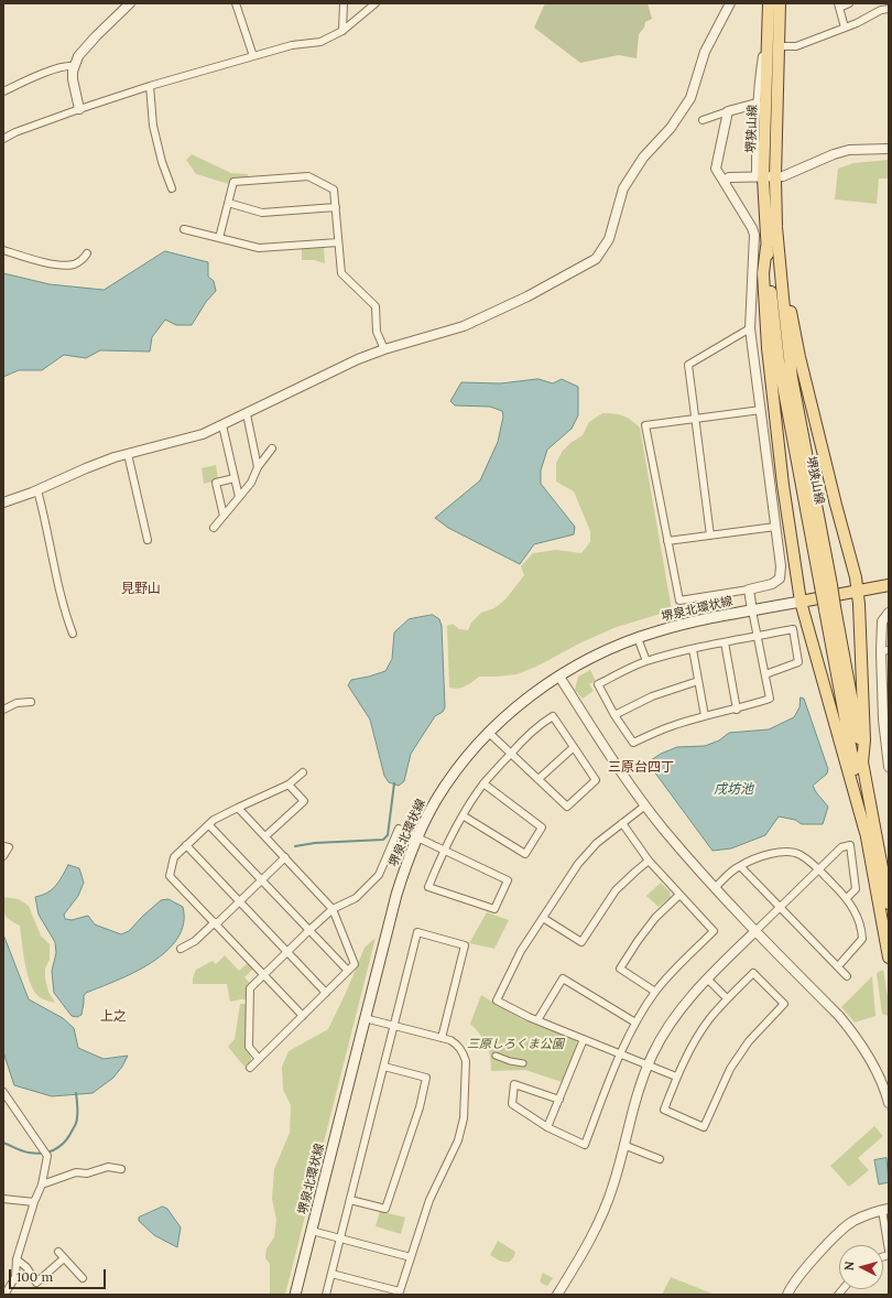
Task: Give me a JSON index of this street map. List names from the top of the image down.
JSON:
{
  "streets": {
    "main road": ["堺狭山線", "堺泉北環状線"]
  },
  "districts": ["見野山", "三原台四丁", "上之"],
  "water": ["戌坊池"],
  "parks": ["三原しろくま公園"],
  "scale_bar": "100 m",
  "north": "left"
}
